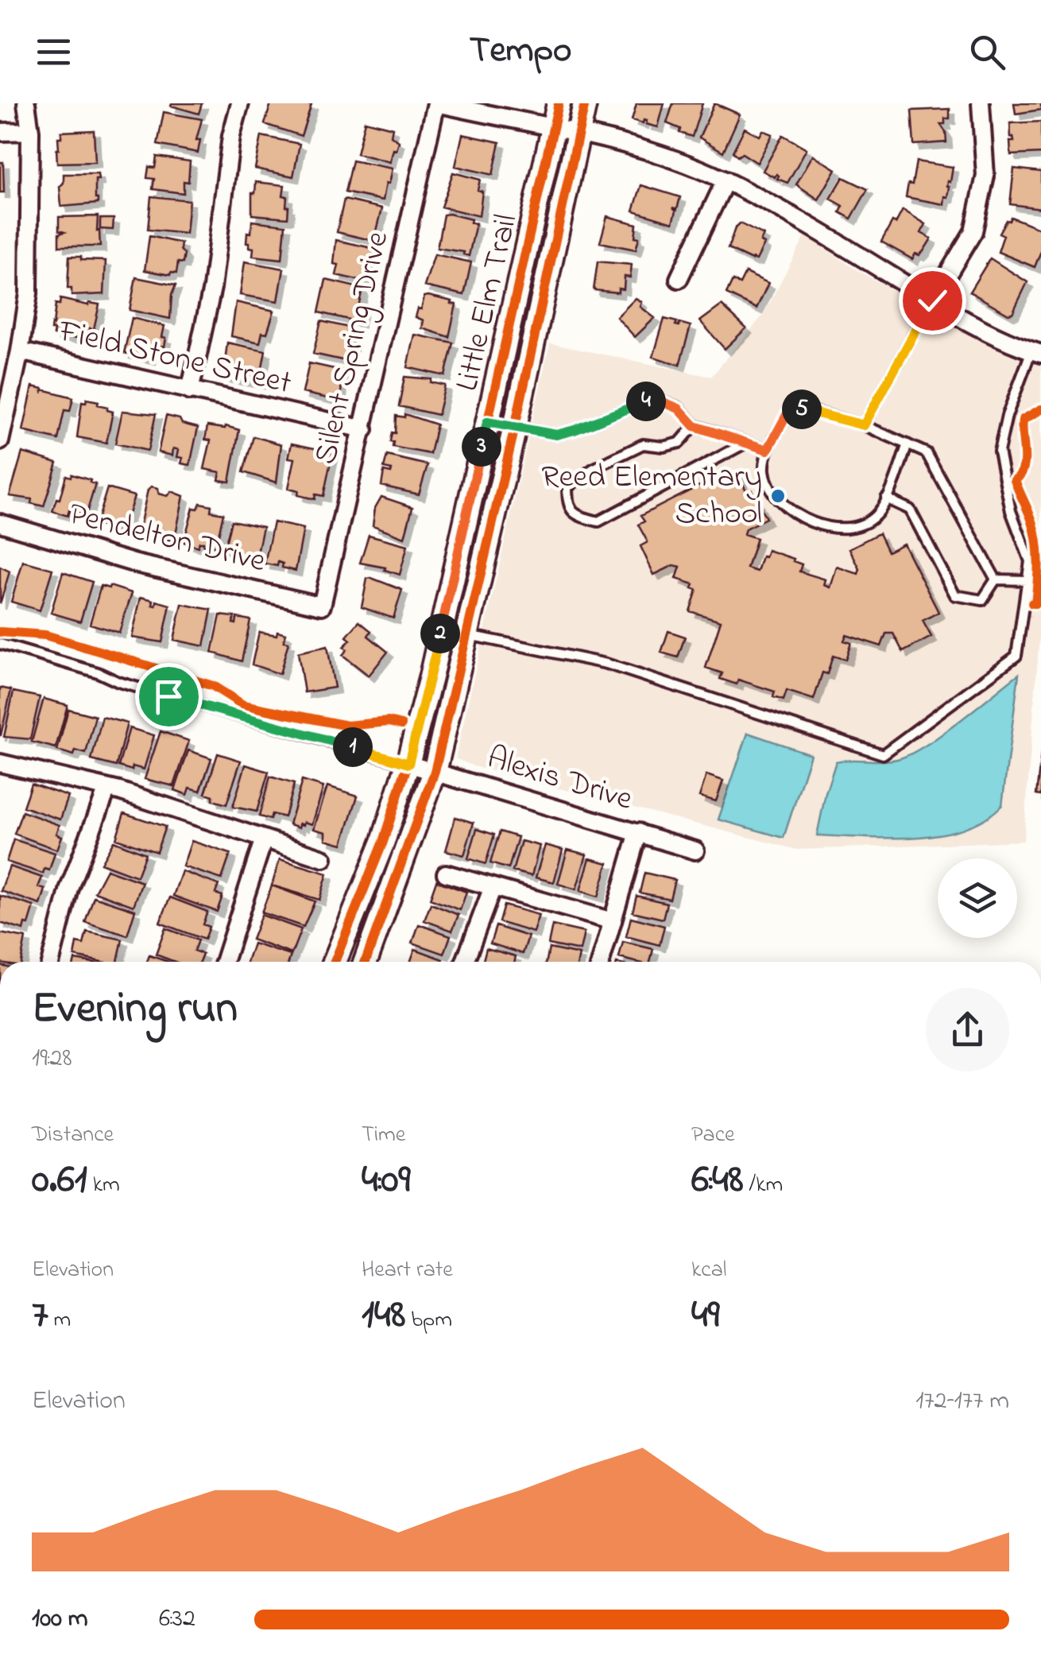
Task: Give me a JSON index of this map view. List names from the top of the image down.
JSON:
{
  "streets": {
    "street": [
      "Little Elm Trail",
      "Silent Spring Drive",
      "Field Stone Street",
      "Pendelton Drive",
      "Alexis Drive"
    ]
  },
  "crossings": [
    ["Little Elm Trail", "Alexis Drive"],
    ["Silent Spring Drive", "Field Stone Street"],
    ["Silent Spring Drive", "Pendelton Drive"]
  ],
  "places": ["Reed Elementary School"],
  "page": {
    "header": "Tempo",
    "pins": [
      "4",
      "5",
      "3",
      "2",
      "1"
    ],
    "heading": ["Evening run", "19:28"],
    "stats": [
      ["Distance", "0.61 km"],
      ["Time", "4:09"],
      ["Pace", "6:48 /km"],
      ["Elevation", "7 m"],
      ["Heart rate", "148 bpm"],
      ["kcal", "49"]
    ],
    "chart": ["Elevation", "172–177 m"],
    "list": [
      {
        "name": "100 m",
        "note": "6:32"
      }
    ]
  }
}
